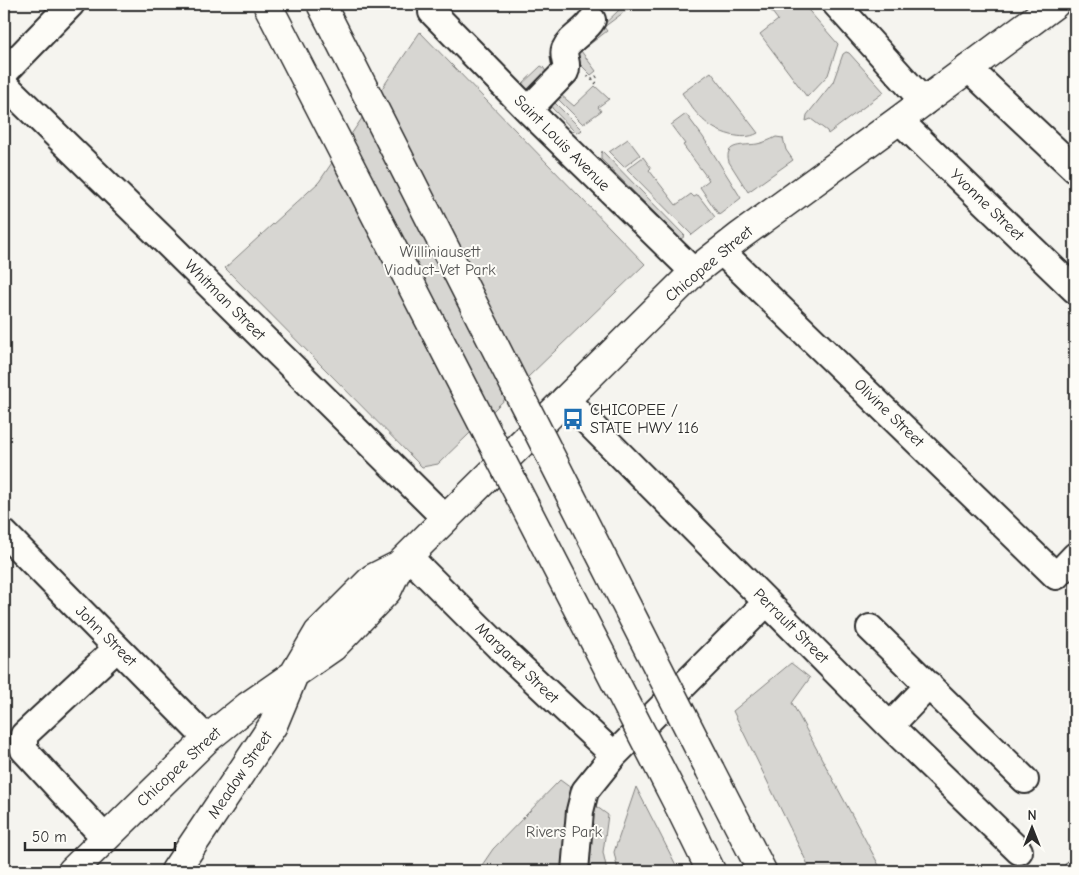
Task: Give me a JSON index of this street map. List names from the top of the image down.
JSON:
{
  "streets": {
    "main road": ["Chicopee Street", "Meadow Street"],
    "street": [
      "Saint Louis Avenue",
      "Yvonne Street",
      "Whitman Street",
      "Olivine Street",
      "Perrault Street",
      "John Street",
      "Margaret Street"
    ]
  },
  "crossings": [
    ["Saint Louis Avenue", "Chicopee Street"],
    ["Yvonne Street", "Chicopee Street"],
    ["Chicopee Street", "Whitman Street"],
    ["Chicopee Street", "Olivine Street"],
    ["Chicopee Street", "Perrault Street"],
    ["Chicopee Street", "John Street"],
    ["Chicopee Street", "Margaret Street"],
    ["Chicopee Street", "Meadow Street"],
    ["Margaret Street", "Meadow Street"]
  ],
  "parks": ["Williniausett Viaduct-Vet Park", "Rivers Park"],
  "places": {
    "bus stop": ["CHICOPEE / STATE HWY 116"]
  },
  "scale_bar": "50 m",
  "north": "top"
}
